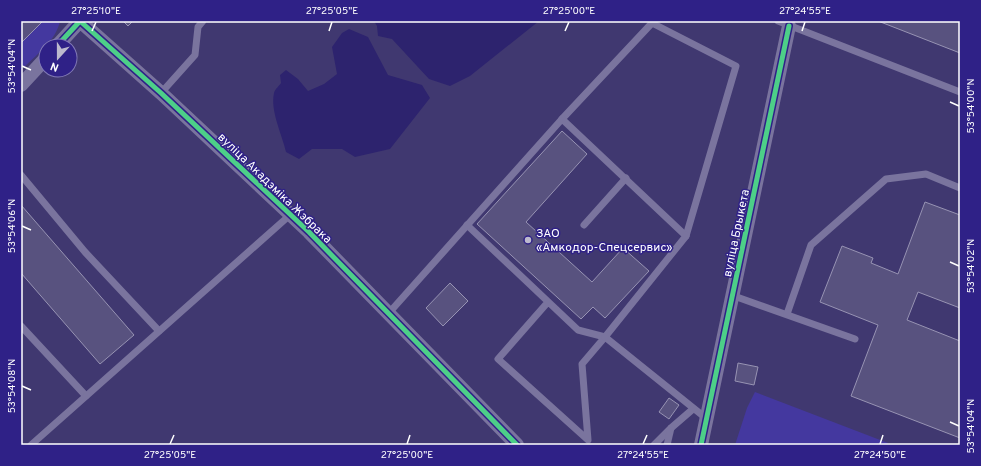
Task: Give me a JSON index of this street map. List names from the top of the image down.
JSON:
{
  "streets": {
    "street": ["вуліца Акадэміка Жэбрака", "вуліца Брыкета"]
  },
  "places": ["ЗАО «Амкодор-Спецсервис»"],
  "north": "bottom",
  "coordinates": [
    "27°25'10\"E",
    "27°25'05\"E",
    "27°25'00\"E",
    "27°24'55\"E",
    "53°54'04\"N",
    "53°54'00\"N",
    "53°54'06\"N",
    "53°54'02\"N",
    "53°54'08\"N",
    "27°24'50\"E"
  ]
}
